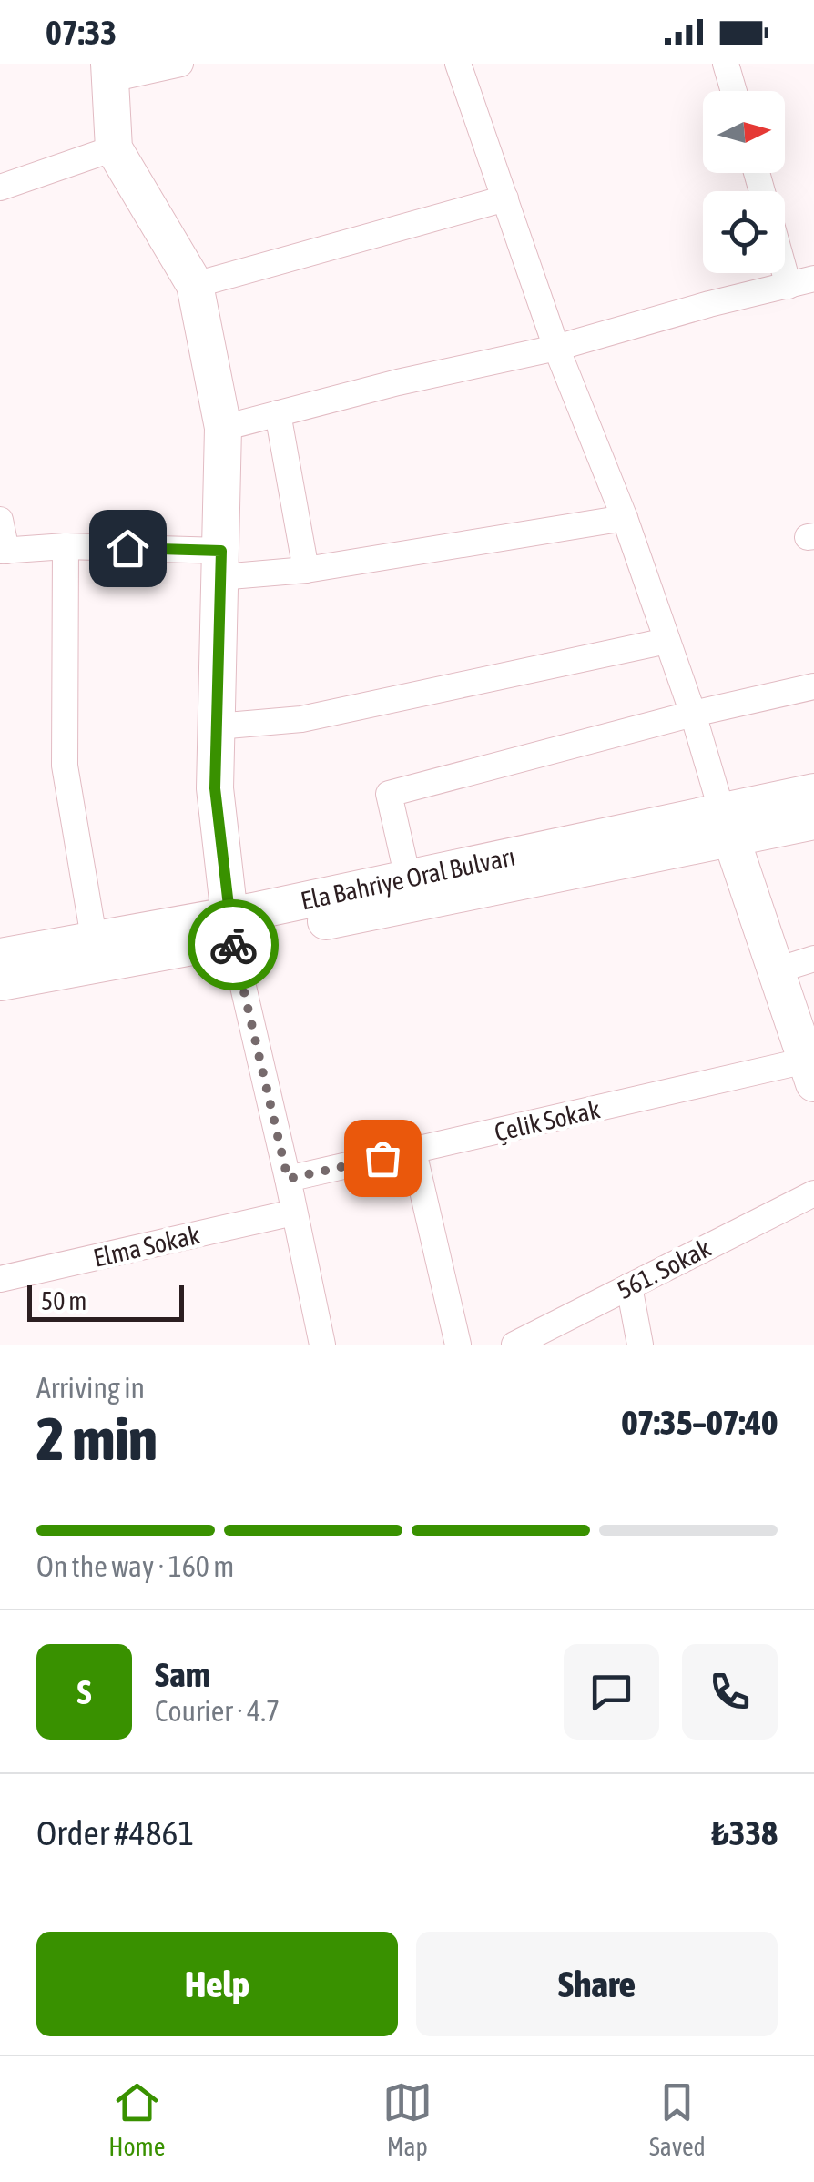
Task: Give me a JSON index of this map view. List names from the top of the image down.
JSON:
{
  "streets": {
    "main road": ["Ela Bahriye Oral Bulvarı"],
    "street": ["Çelik Sokak", "Elma Sokak", "561. Sokak"]
  },
  "scale_bar": "50 m",
  "north": "right",
  "page": {
    "status": "07:33",
    "scale": "50 m",
    "heading": ["2 min", "Arriving in", "07:35–07:40"],
    "panel": [
      "Sam",
      "Courier · 4.7",
      "Order #4861",
      "₺338"
    ],
    "bar": "On the way · 160 m",
    "round": "S",
    "buttons": ["Help", "Share"],
    "tabs": ["Home", "Map", "Saved"]
  }
}
